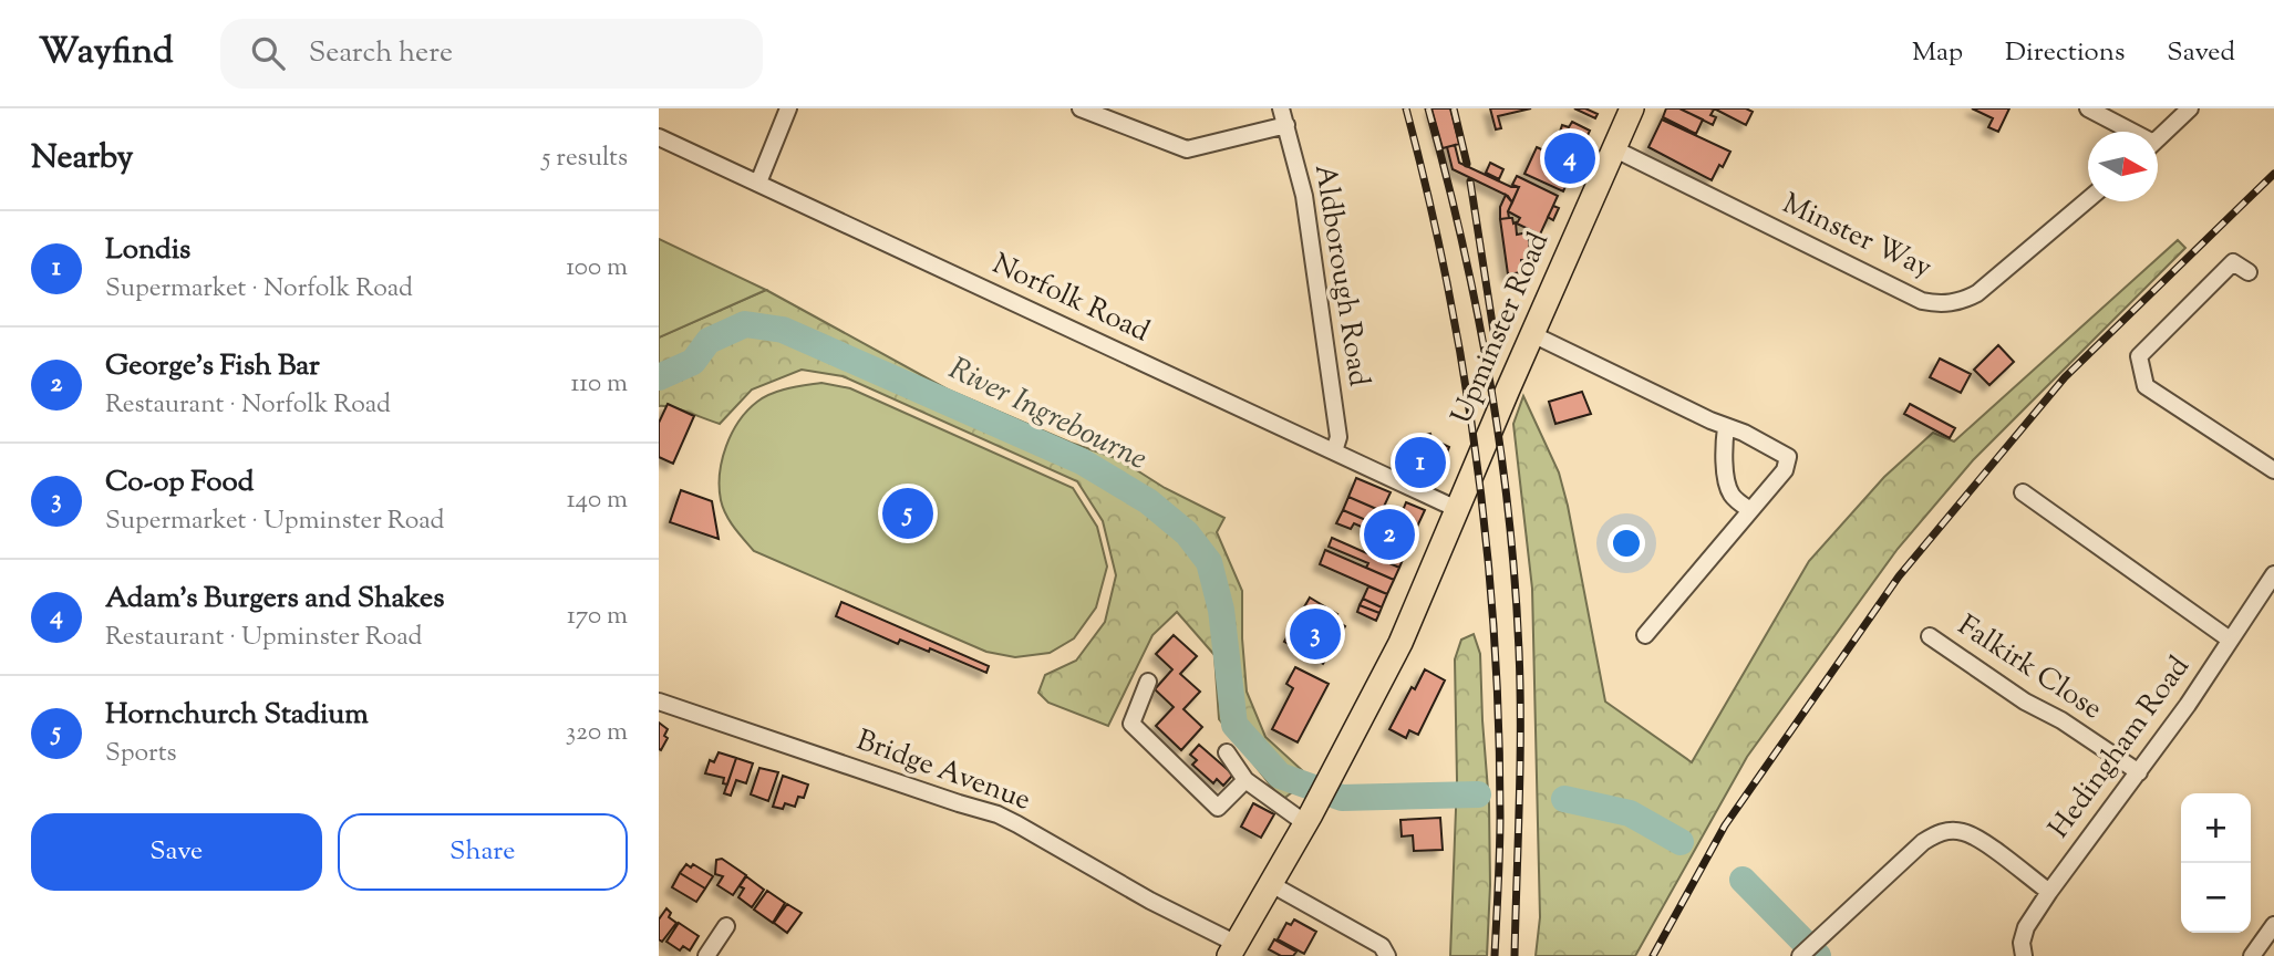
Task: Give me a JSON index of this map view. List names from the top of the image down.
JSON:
{
  "streets": {
    "main road": ["Upminster Road"],
    "street": [
      "Minster Way",
      "Aldborough Road",
      "Norfolk Road",
      "Falkirk Close",
      "Hedingham Road",
      "Bridge Avenue"
    ]
  },
  "crossings": [
    ["Minster Way", "Upminster Road"],
    ["Aldborough Road", "Norfolk Road"],
    ["Norfolk Road", "Upminster Road"],
    ["Upminster Road", "Bridge Avenue"],
    ["Falkirk Close", "Hedingham Road"]
  ],
  "water": ["River Ingrebourne"],
  "north": "right",
  "page": {
    "header": "Wayfind",
    "search": "Search here",
    "nav": ["Map", "Directions", "Saved"],
    "heading": ["Nearby", "5 results"],
    "pins": [
      "4",
      "1",
      "5",
      "2",
      "3"
    ],
    "list": [
      {
        "mark": "1",
        "name": "Londis",
        "note": "Supermarket · Norfolk Road",
        "value": "100 m"
      },
      {
        "mark": "2",
        "name": "George's Fish Bar",
        "note": "Restaurant · Norfolk Road",
        "value": "110 m"
      },
      {
        "mark": "3",
        "name": "Co-op Food",
        "note": "Supermarket · Upminster Road",
        "value": "140 m"
      },
      {
        "mark": "4",
        "name": "Adam's Burgers and Shakes",
        "note": "Restaurant · Upminster Road",
        "value": "170 m"
      },
      {
        "mark": "5",
        "name": "Hornchurch Stadium",
        "note": "Sports",
        "value": "320 m"
      }
    ],
    "buttons": ["Save", "Share"],
    "map_buttons": ["+", "−"]
  }
}
